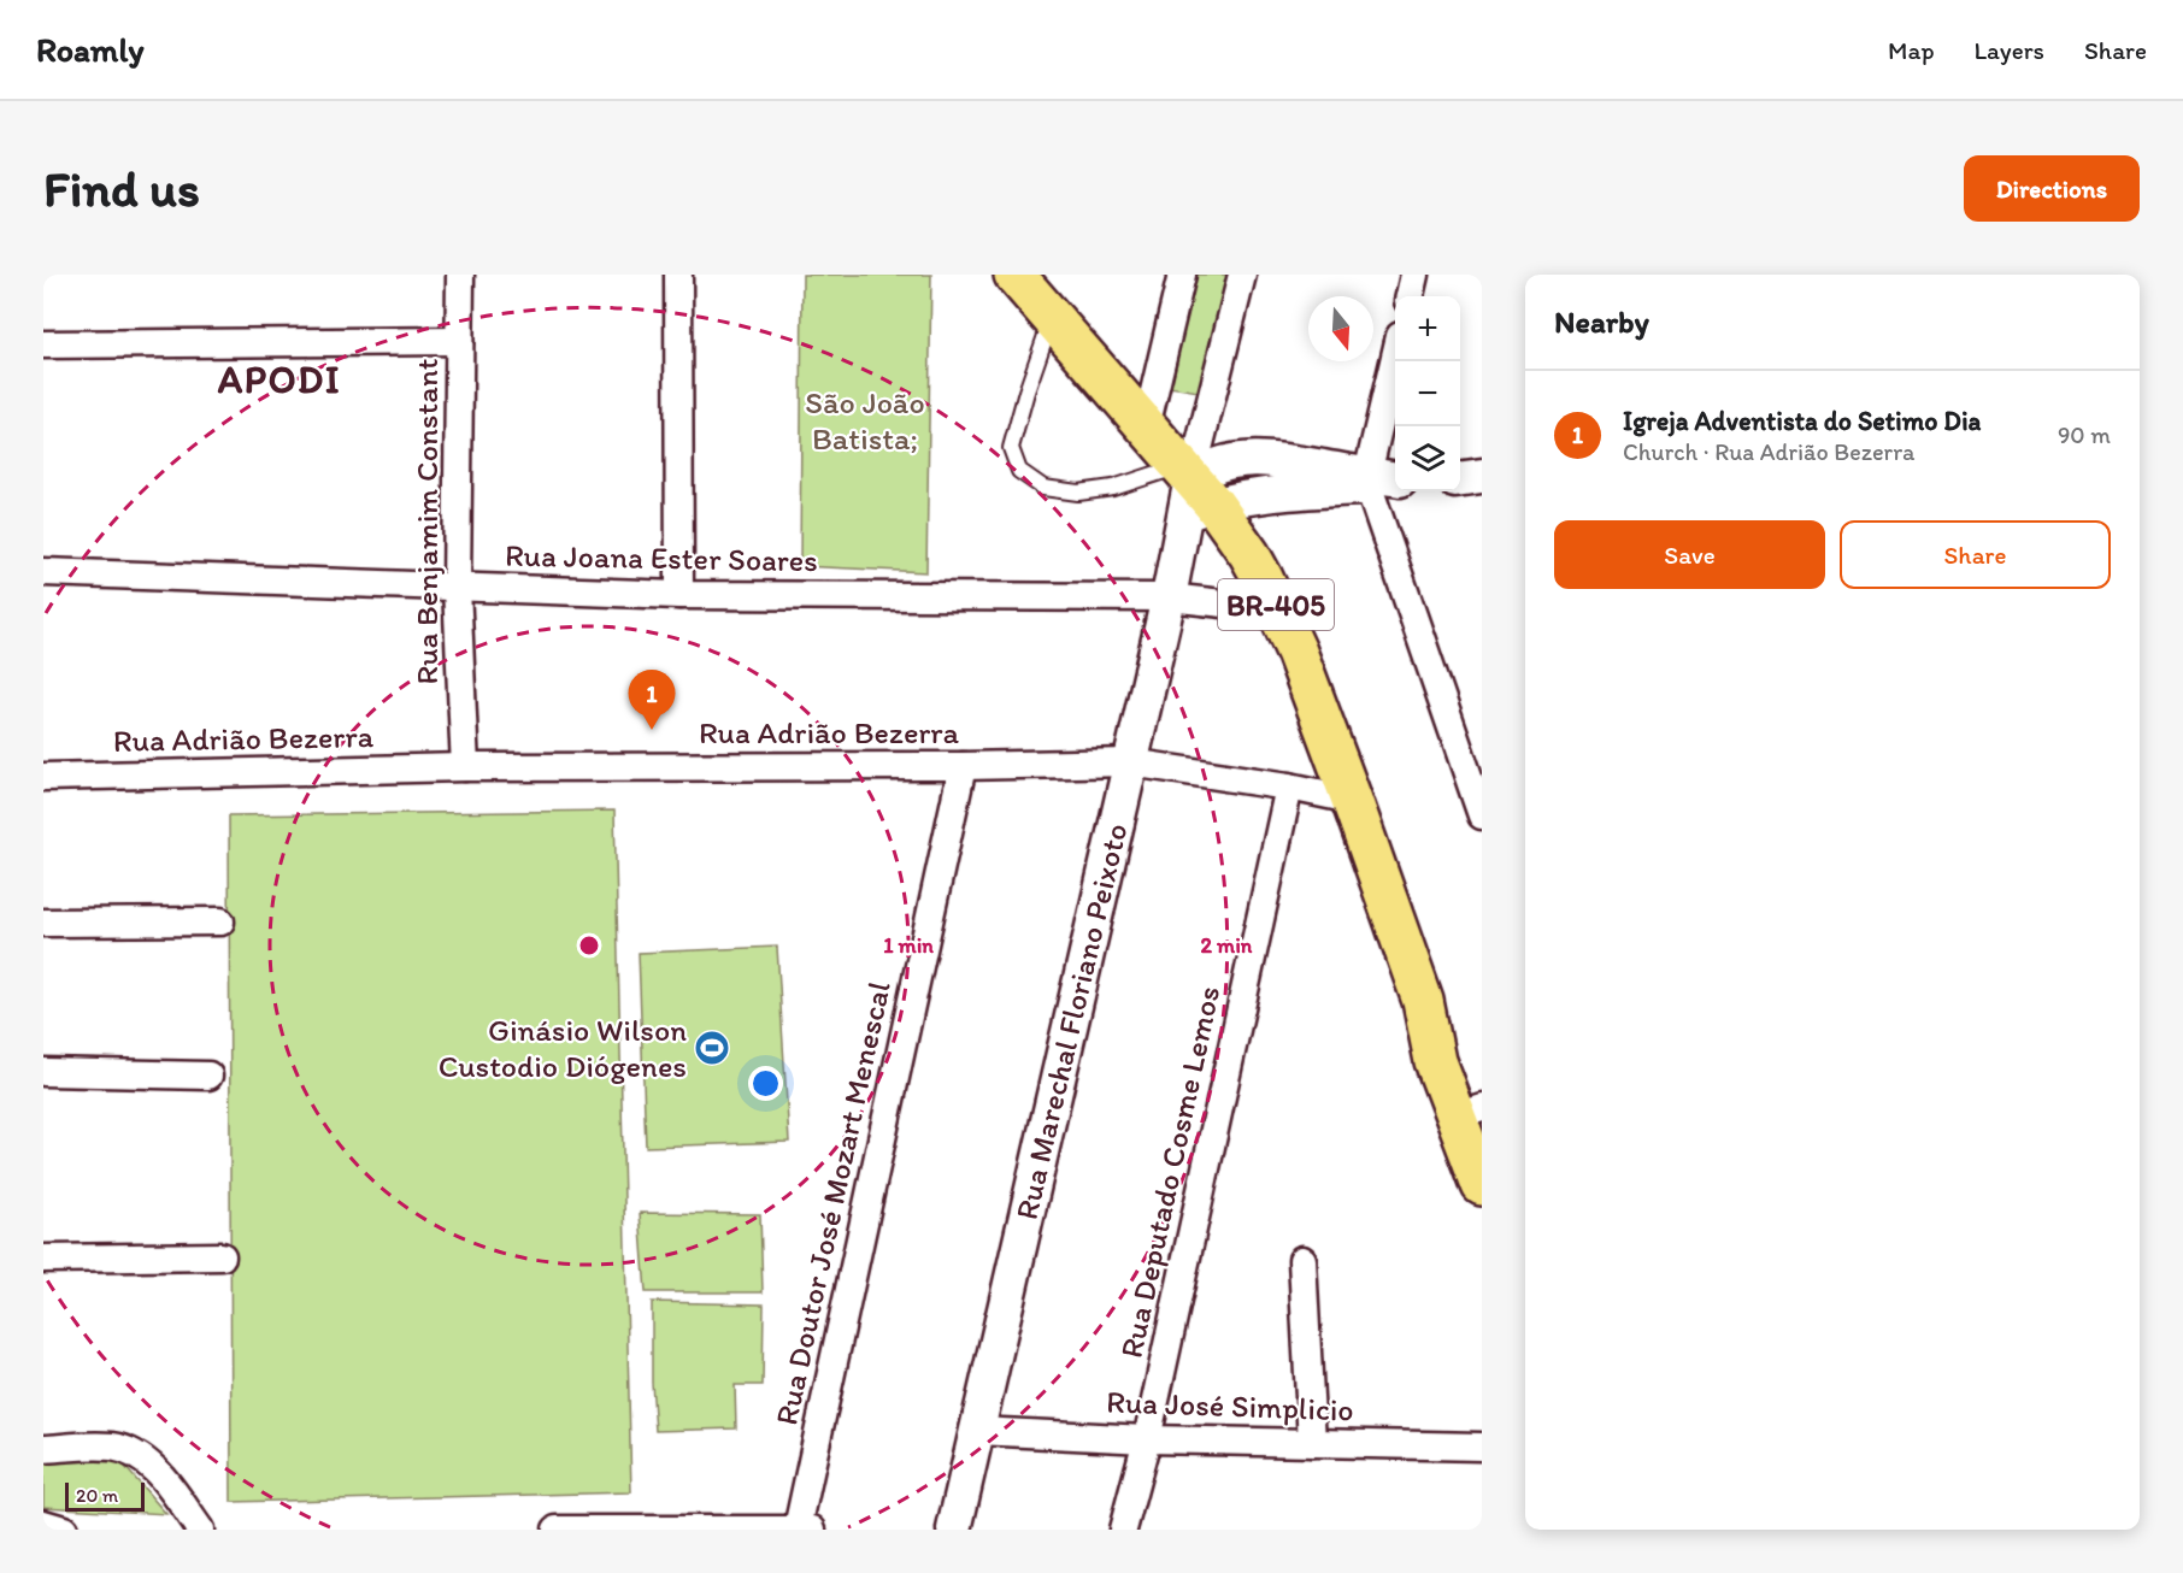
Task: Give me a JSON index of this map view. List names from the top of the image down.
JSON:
{
  "streets": {
    "highway": ["BR-405"],
    "street": [
      "Rua Benjamim Constant",
      "Rua Joana Ester Soares",
      "Rua Adrião Bezerra",
      "Rua Marechal Floriano Peixoto",
      "Rua Deputado Cosme Lemos",
      "Rua Doutor José Mozart Menescal",
      "Rua José Simplicio"
    ]
  },
  "crossings": [
    ["Rua Benjamim Constant", "Rua Joana Ester Soares"],
    ["Rua Benjamim Constant", "Rua Adrião Bezerra"],
    ["Rua Joana Ester Soares", "BR-405"],
    ["Rua Joana Ester Soares", "Rua Marechal Floriano Peixoto"],
    ["BR-405", "Rua Adrião Bezerra"],
    ["BR-405", "Rua Marechal Floriano Peixoto"],
    ["Rua Adrião Bezerra", "Rua Marechal Floriano Peixoto"],
    ["Rua Adrião Bezerra", "Rua Deputado Cosme Lemos"],
    ["Rua Adrião Bezerra", "Rua Doutor José Mozart Menescal"],
    ["Rua Marechal Floriano Peixoto", "Rua José Simplicio"],
    ["Rua Deputado Cosme Lemos", "Rua José Simplicio"]
  ],
  "districts": ["APODI"],
  "parks": ["São João Batista;"],
  "places": {
    "sports": ["Ginásio Wilson Custodio Diógenes"]
  },
  "scale_bar": "20 m",
  "north": "bottom",
  "page": {
    "header": "Roamly",
    "nav": ["Map", "Layers", "Share"],
    "buttons": [
      "Directions",
      ["Save", "Share"]
    ],
    "title": "Find us",
    "heading": "Nearby",
    "map_buttons": ["+", "−"],
    "list": [
      {
        "mark": "1",
        "name": "Igreja Adventista do Setimo Dia",
        "note": "Church · Rua Adrião Bezerra",
        "value": "90 m"
      }
    ],
    "pins": "1",
    "scale": "20 m"
  },
  "rings": ["1 min", "2 min"]
}
